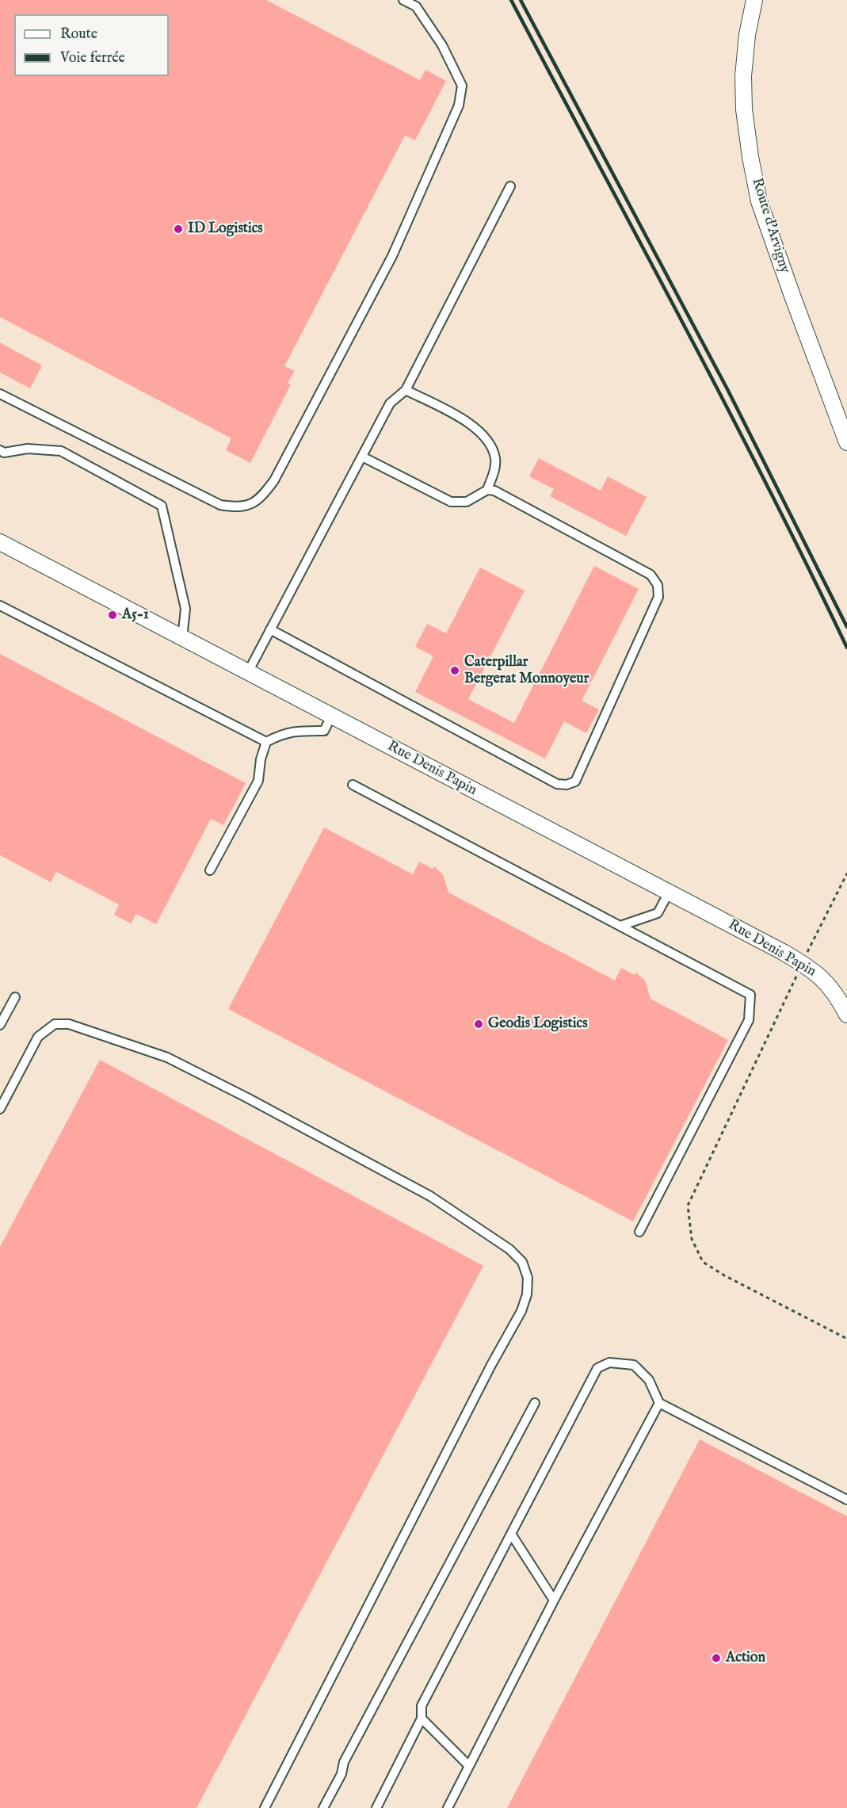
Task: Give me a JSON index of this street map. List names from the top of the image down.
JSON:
{
  "streets": {
    "street": ["Route d'Arvigny", "Rue Denis Papin"]
  },
  "places": [
    "ID Logistics",
    "A5-1",
    "Caterpillar Bergerat Monnoyeur",
    "Geodis Logistics",
    "Action"
  ],
  "legend": ["Route", "Voie ferrée"]
}
